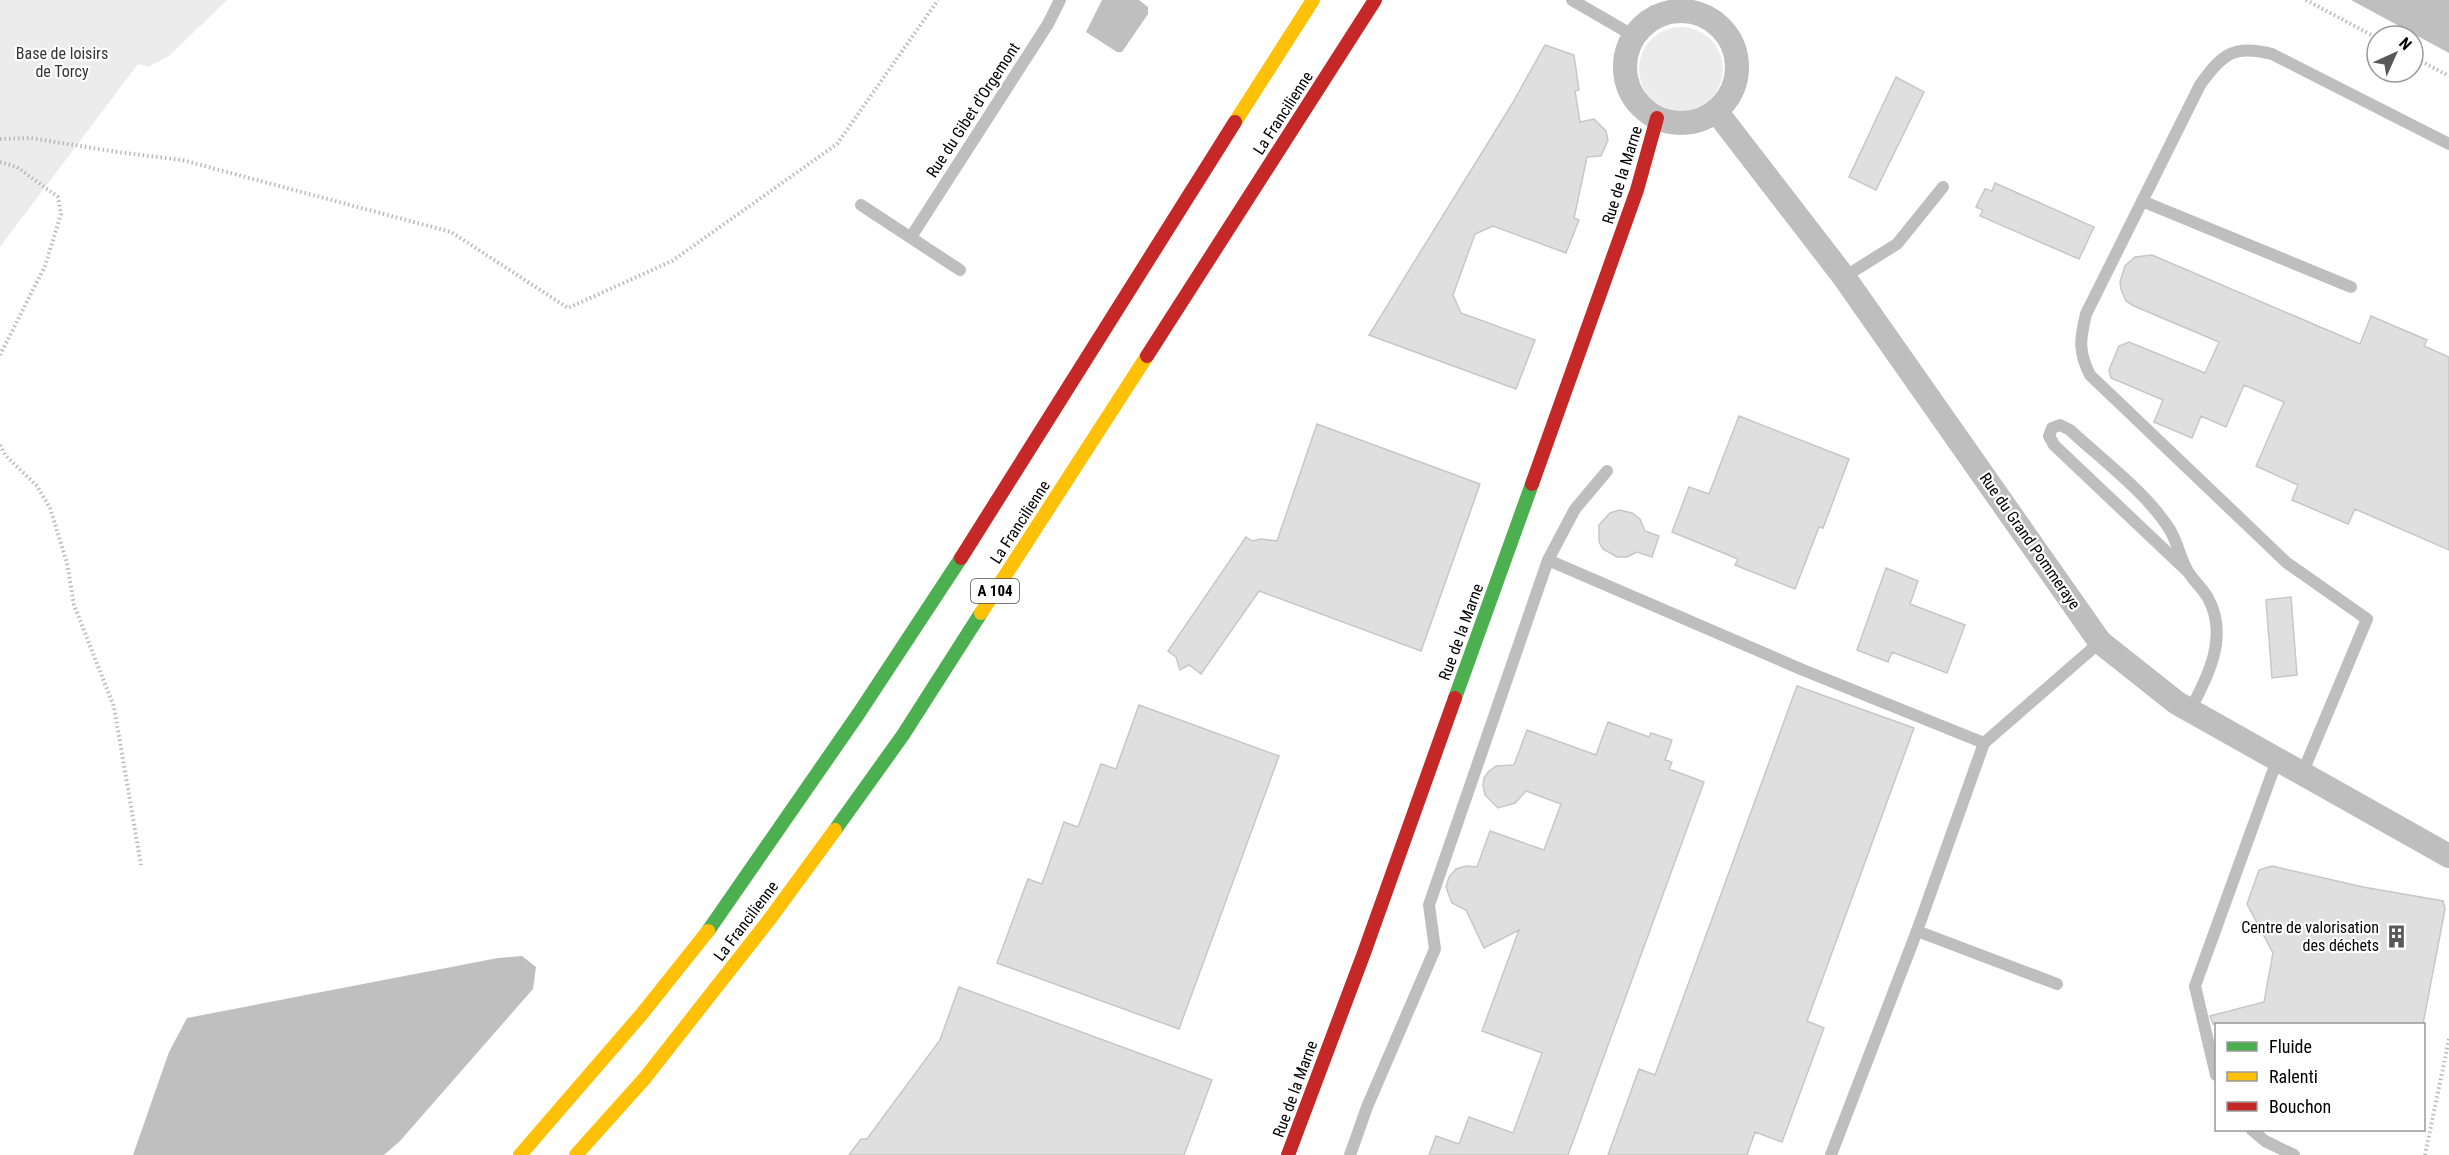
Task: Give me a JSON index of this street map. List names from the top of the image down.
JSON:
{
  "streets": {
    "main road": ["La Francilienne", "Rue de la Marne", "A 104"],
    "street": ["Rue du Grand Pommeraye"],
    "lane": ["Rue du Gibet d'Orgemont"]
  },
  "crossings": [
    ["Rue de la Marne", "Rue du Grand Pommeraye"]
  ],
  "parks": ["Base de loisirs de Torcy"],
  "places": {
    "building": ["Centre de valorisation des déchets"]
  },
  "legend": ["Fluide", "Ralenti", "Bouchon"],
  "north": "top right"
}
